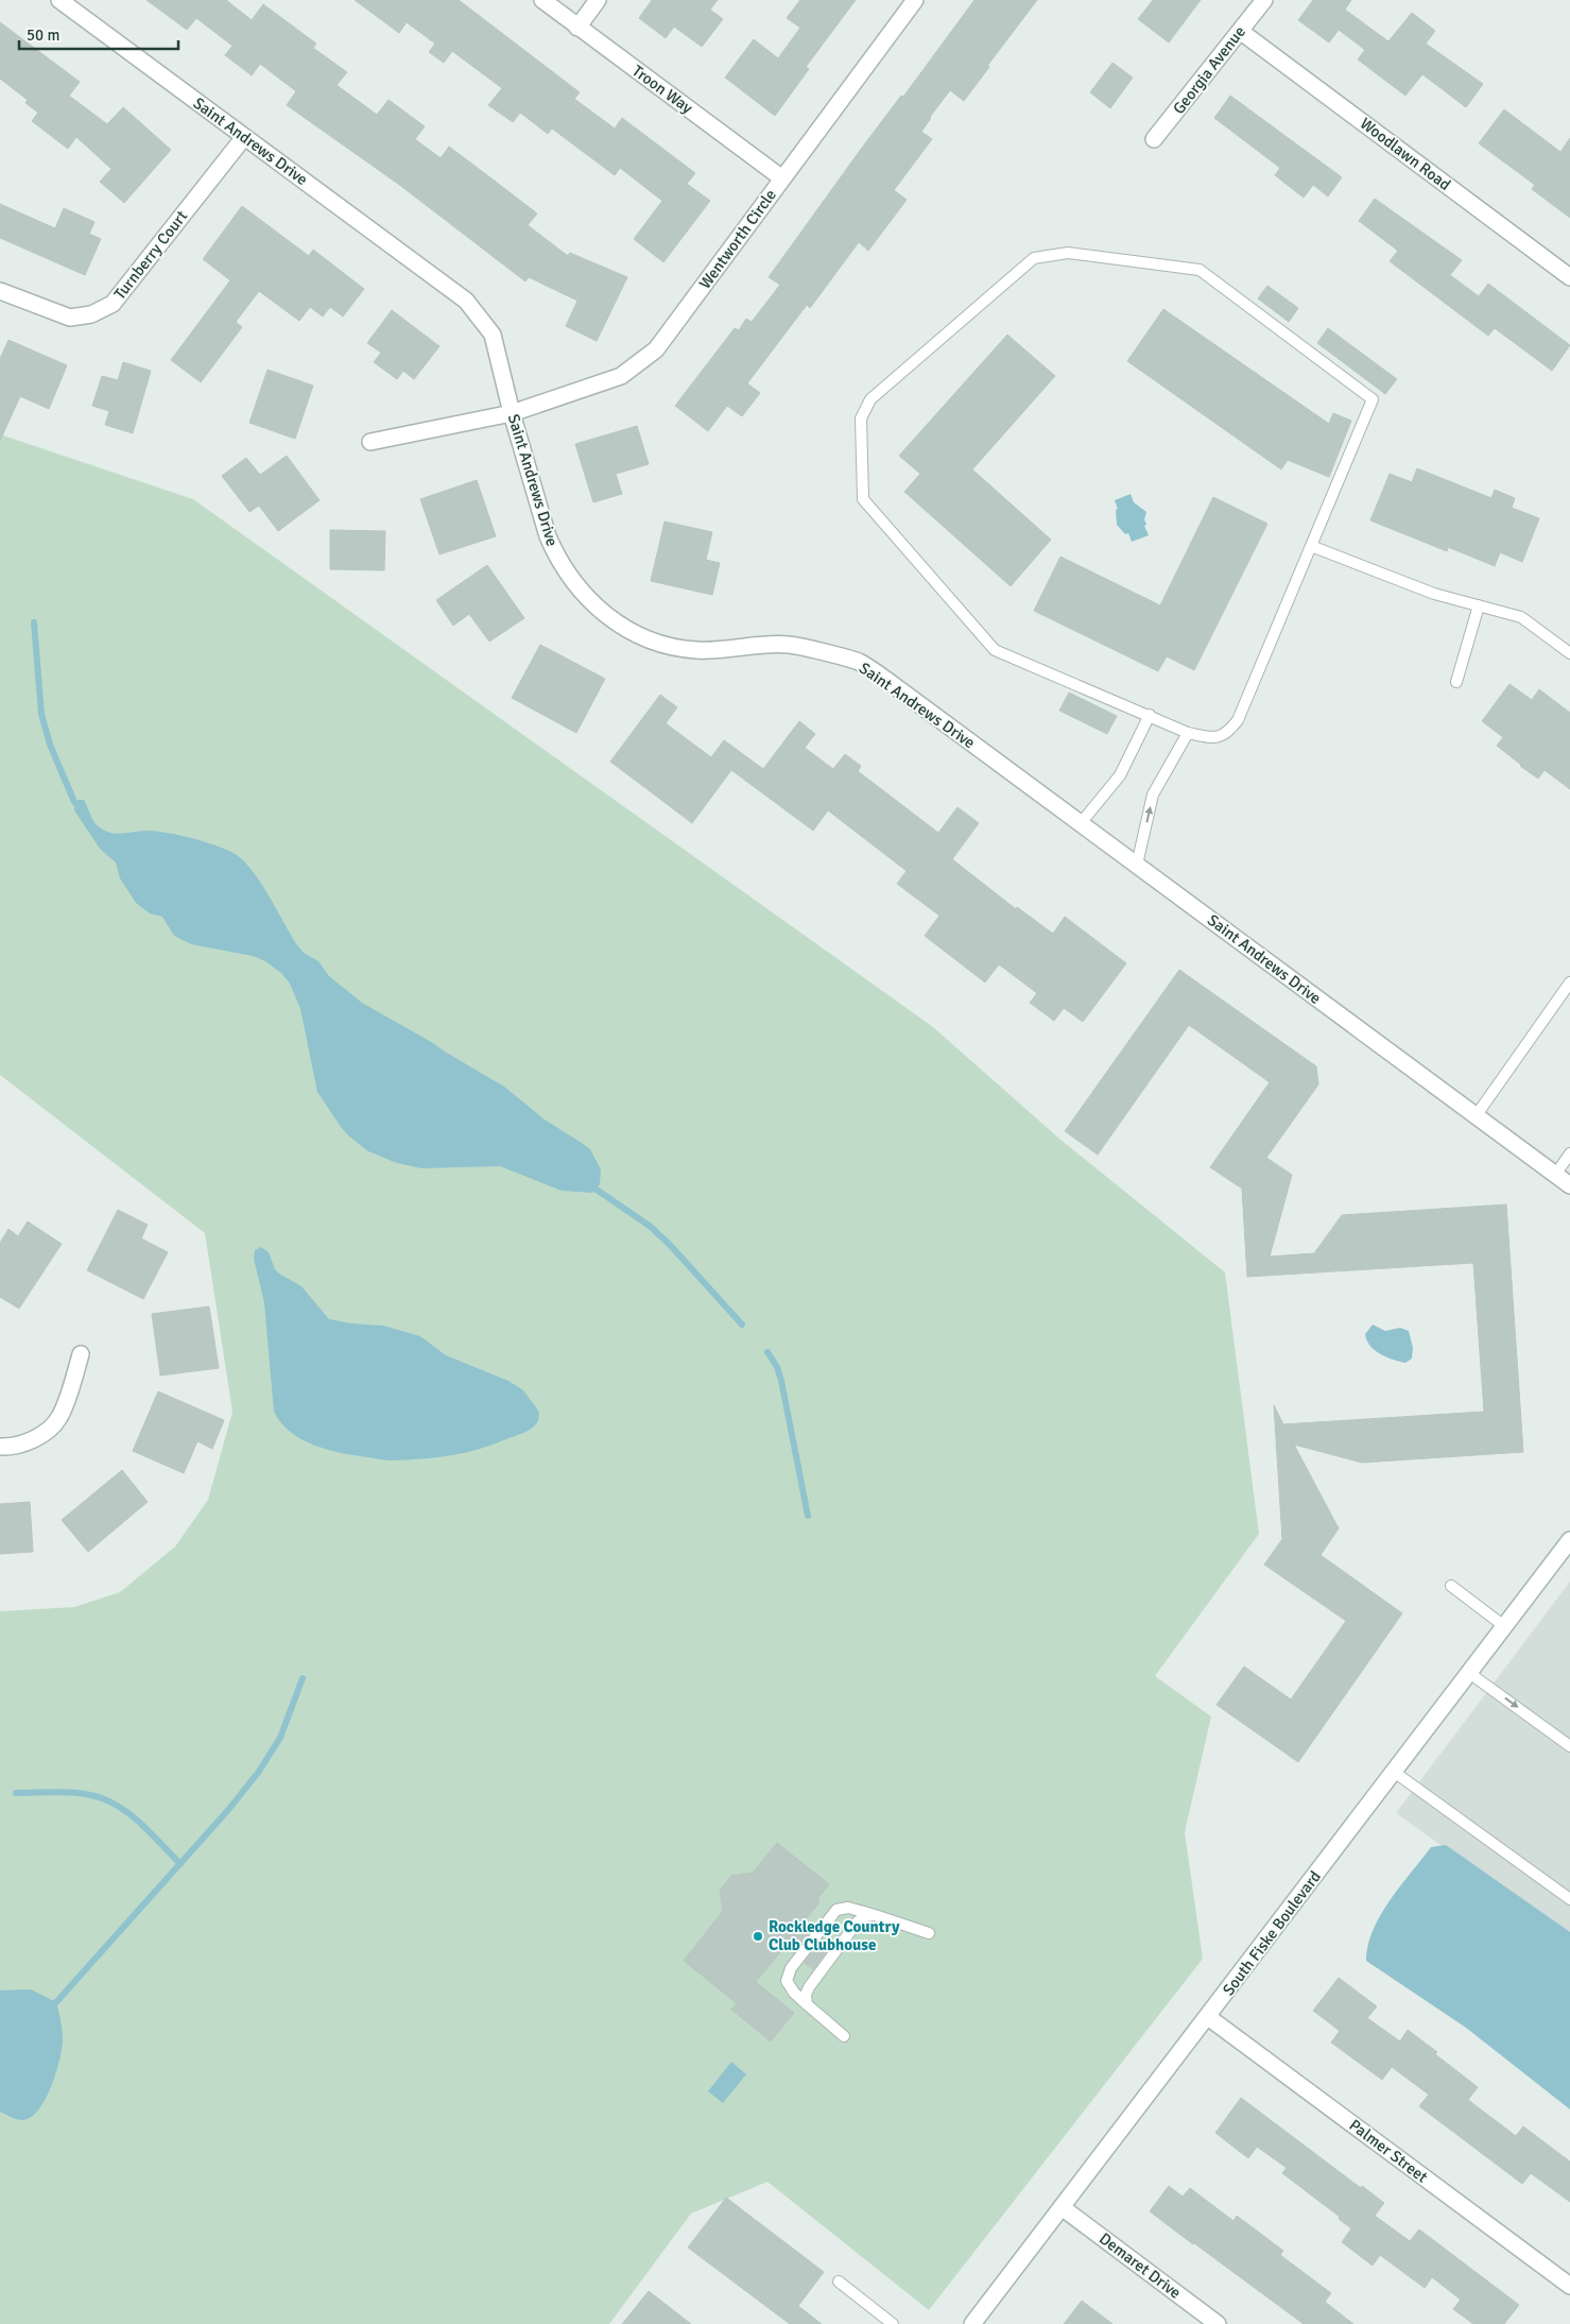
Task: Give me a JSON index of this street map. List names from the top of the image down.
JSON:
{
  "streets": {
    "street": [
      "Georgia Avenue",
      "Troon Way",
      "Saint Andrews Drive",
      "Woodlawn Road",
      "Wentworth Circle",
      "Turnberry Court",
      "South Fiske Boulevard",
      "Palmer Street",
      "Demaret Drive"
    ]
  },
  "crossings": [
    ["Georgia Avenue", "Woodlawn Road"],
    ["Troon Way", "Wentworth Circle"],
    ["Saint Andrews Drive", "Wentworth Circle"],
    ["Saint Andrews Drive", "Turnberry Court"],
    ["South Fiske Boulevard", "Palmer Street"],
    ["South Fiske Boulevard", "Demaret Drive"]
  ],
  "places": ["Rockledge Country Club Clubhouse"],
  "scale_bar": "50 m"
}
